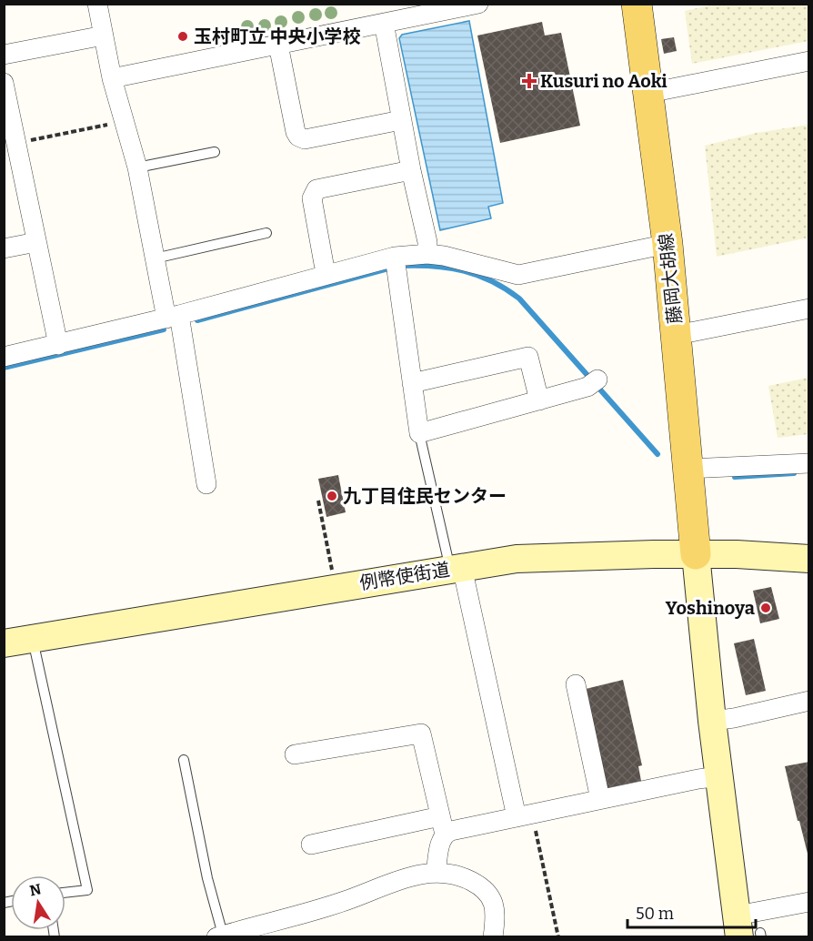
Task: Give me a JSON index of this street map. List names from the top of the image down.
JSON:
{
  "streets": {
    "main road": ["藤岡大胡線", "例幣使街道"]
  },
  "crossings": [
    ["藤岡大胡線", "例幣使街道"]
  ],
  "places": {
    "other": ["玉村町立 中央小学校", "九丁目住民センター", "Yoshinoya"],
    "health": ["Kusuri no Aoki"]
  },
  "scale_bar": "50 m",
  "north": "top"
}
